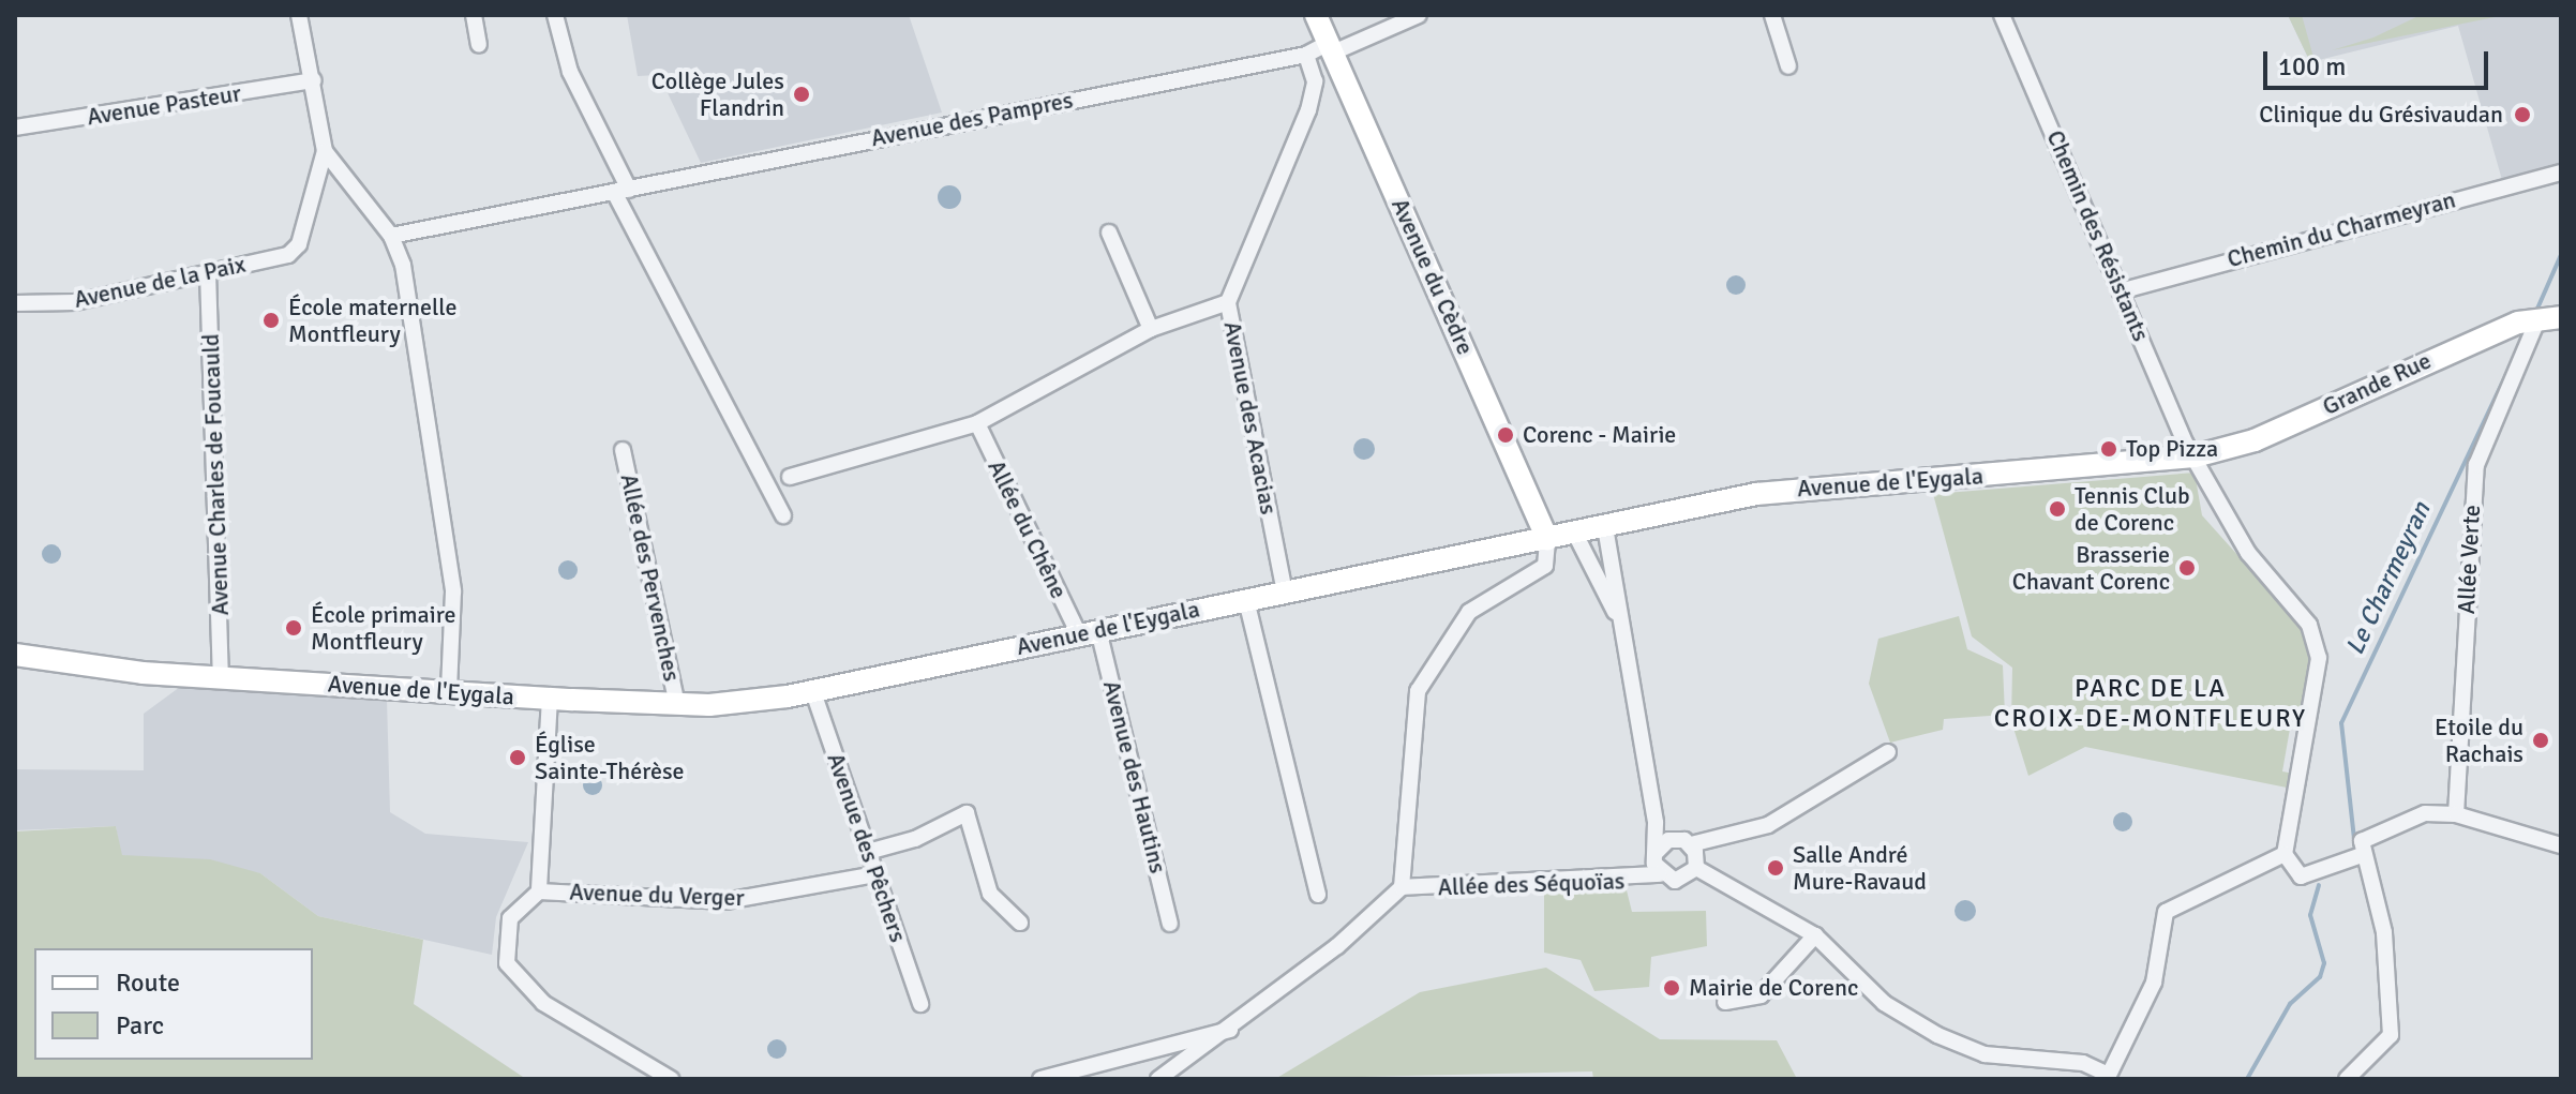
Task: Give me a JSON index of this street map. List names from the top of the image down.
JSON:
{
  "streets": {
    "street": [
      "Avenue Pasteur",
      "Avenue des Pampres",
      "Chemin du Charmeyran",
      "Chemin des Résistants",
      "Avenue du Cèdre",
      "Avenue de la Paix",
      "Grande Rue",
      "Avenue des Acacias",
      "Avenue Charles de Foucauld",
      "Avenue de l'Eygala",
      "Allée du Chêne",
      "Allée Verte",
      "Allée des Pervenches",
      "Avenue des Hautins",
      "Avenue des Pêchers",
      "Allée des Séquoïas",
      "Avenue du Verger"
    ]
  },
  "crossings": [
    ["Avenue des Pampres", "Avenue du Cèdre"],
    ["Avenue des Pampres", "Avenue des Acacias"],
    ["Chemin du Charmeyran", "Chemin des Résistants"],
    ["Chemin des Résistants", "Grande Rue"],
    ["Chemin des Résistants", "Avenue de l'Eygala"],
    ["Avenue du Cèdre", "Avenue de l'Eygala"],
    ["Avenue de la Paix", "Avenue Charles de Foucauld"],
    ["Grande Rue", "Avenue de l'Eygala"],
    ["Grande Rue", "Allée Verte"],
    ["Avenue des Acacias", "Avenue de l'Eygala"],
    ["Avenue Charles de Foucauld", "Avenue de l'Eygala"],
    ["Avenue de l'Eygala", "Allée du Chêne"],
    ["Avenue de l'Eygala", "Allée des Pervenches"],
    ["Avenue de l'Eygala", "Avenue des Hautins"],
    ["Avenue de l'Eygala", "Avenue des Pêchers"],
    ["Allée du Chêne", "Avenue des Hautins"],
    ["Avenue des Pêchers", "Avenue du Verger"]
  ],
  "districts": ["PARC DE LA CROIX-DE-MONTFLEURY"],
  "water": ["Le Charmeyran"],
  "places": [
    "Collège Jules Flandrin",
    "Clinique du Grésivaudan",
    "École maternelle Montfleury",
    "Corenc - Mairie",
    "Top Pizza",
    "Tennis Club de Corenc",
    "Brasserie Chavant Corenc",
    "École primaire Montfleury",
    "Etoile du Rachais",
    "Église Sainte-Thérèse",
    "Salle André Mure-Ravaud",
    "Mairie de Corenc"
  ],
  "legend": ["Route", "Parc"],
  "scale_bar": "100 m"
}
